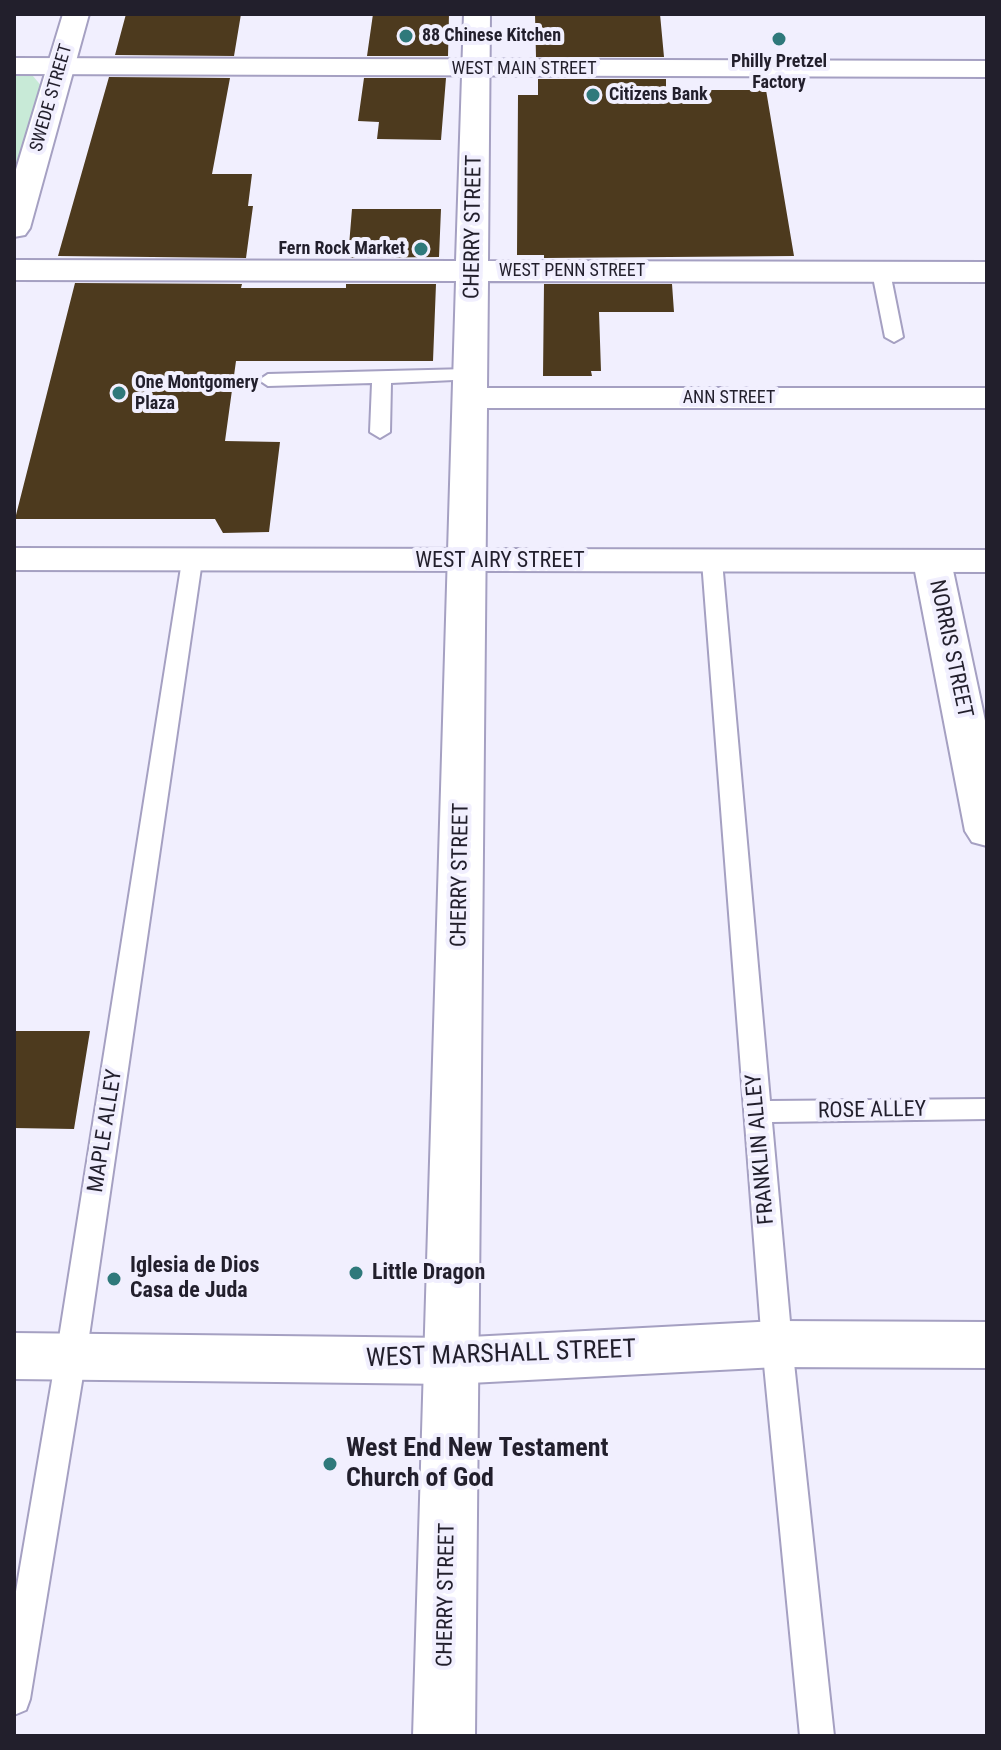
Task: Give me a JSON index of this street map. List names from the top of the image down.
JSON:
{
  "streets": {
    "street": [
      "WEST MAIN STREET",
      "SWEDE STREET",
      "CHERRY STREET",
      "WEST PENN STREET",
      "ANN STREET",
      "WEST AIRY STREET",
      "NORRIS STREET",
      "WEST MARSHALL STREET"
    ],
    "lane": ["ROSE ALLEY", "MAPLE ALLEY", "FRANKLIN ALLEY"]
  },
  "crossings": [
    ["WEST MAIN STREET", "SWEDE STREET"],
    ["WEST MAIN STREET", "CHERRY STREET"],
    ["CHERRY STREET", "WEST PENN STREET"],
    ["CHERRY STREET", "ANN STREET"],
    ["CHERRY STREET", "WEST AIRY STREET"],
    ["CHERRY STREET", "WEST MARSHALL STREET"],
    ["WEST AIRY STREET", "NORRIS STREET"],
    ["WEST AIRY STREET", "MAPLE ALLEY"],
    ["WEST AIRY STREET", "FRANKLIN ALLEY"],
    ["ROSE ALLEY", "FRANKLIN ALLEY"],
    ["MAPLE ALLEY", "WEST MARSHALL STREET"],
    ["FRANKLIN ALLEY", "WEST MARSHALL STREET"]
  ],
  "places": [
    "88 Chinese Kitchen",
    "Philly Pretzel Factory",
    "Citizens Bank",
    "Fern Rock Market",
    "One Montgomery Plaza",
    "Little Dragon",
    "Iglesia de Dios Casa de Juda",
    "West End New Testament Church of God"
  ]
}
